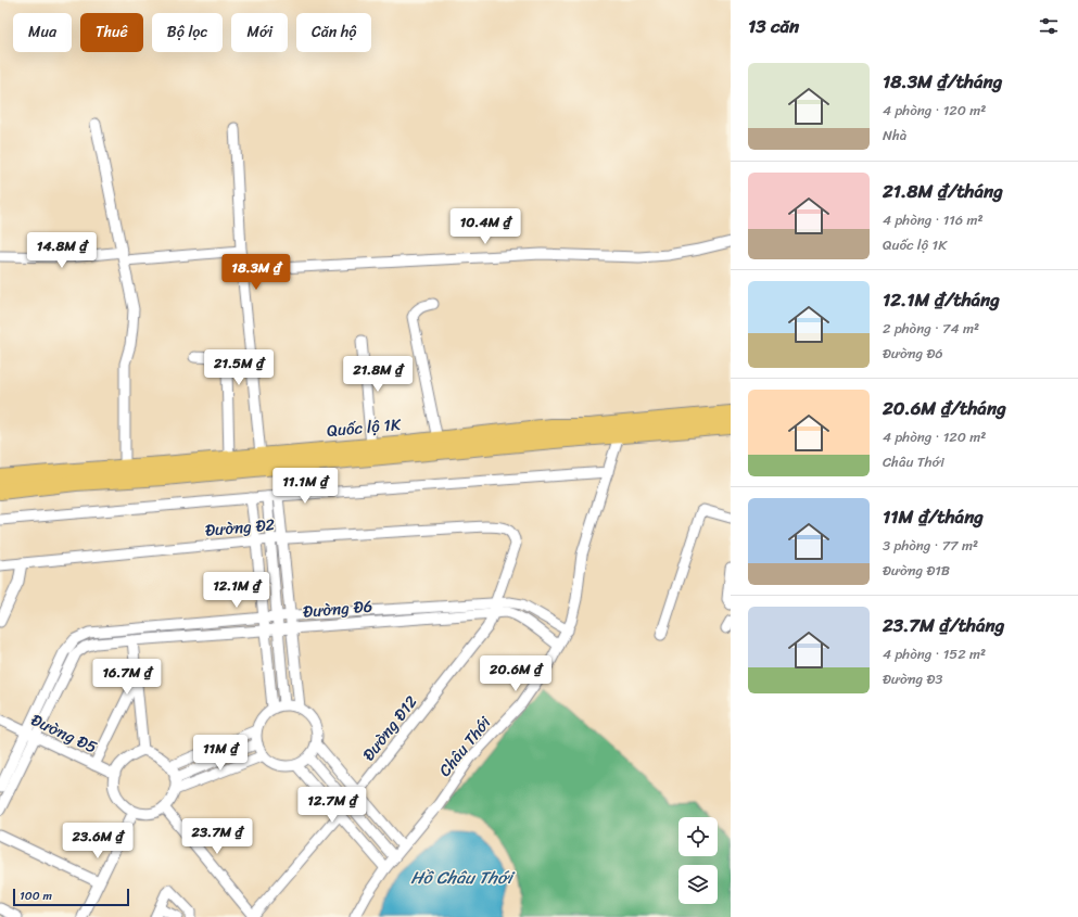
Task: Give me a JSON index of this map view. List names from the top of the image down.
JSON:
{
  "streets": {
    "main road": ["Quốc lộ 1K"],
    "street": [
      "Đường Đ2",
      "Đường Đ6",
      "Đường Đ12",
      "Đường Đ5",
      "Châu Thới"
    ]
  },
  "crossings": [
    ["Quốc lộ 1K", "Châu Thới"],
    ["Đường Đ2", "Đường Đ6"],
    ["Đường Đ2", "Đường Đ12"],
    ["Đường Đ6", "Đường Đ12"],
    ["Đường Đ6", "Đường Đ5"],
    ["Đường Đ6", "Châu Thới"]
  ],
  "water": ["Hồ Châu Thới"],
  "scale_bar": "100 m",
  "page": {
    "heading": "13 căn",
    "chip": [
      "Mua",
      "Thuê",
      "Bộ lọc",
      "Mới",
      "Căn hộ"
    ],
    "list": [
      {
        "name": "18.3M ₫/tháng",
        "note": "4 phòng · 120 m² · Nhà"
      },
      {
        "name": "21.8M ₫/tháng",
        "note": "4 phòng · 116 m² · Quốc lộ 1K"
      },
      {
        "name": "12.1M ₫/tháng",
        "note": "2 phòng · 74 m² · Đường Đ6"
      },
      {
        "name": "20.6M ₫/tháng",
        "note": "4 phòng · 120 m² · Châu Thới"
      },
      {
        "name": "11M ₫/tháng",
        "note": "3 phòng · 77 m² · Đường Đ1B"
      },
      {
        "name": "23.7M ₫/tháng",
        "note": "4 phòng · 152 m² · Đường Đ3"
      }
    ],
    "price": [
      "10.4M ₫",
      "14.8M ₫",
      "18.3M ₫",
      "21.5M ₫",
      "21.8M ₫",
      "11.1M ₫",
      "12.1M ₫",
      "20.6M ₫",
      "16.7M ₫",
      "11M ₫",
      "12.7M ₫",
      "23.7M ₫",
      "23.6M ₫"
    ],
    "scale": "100 m"
  }
}
